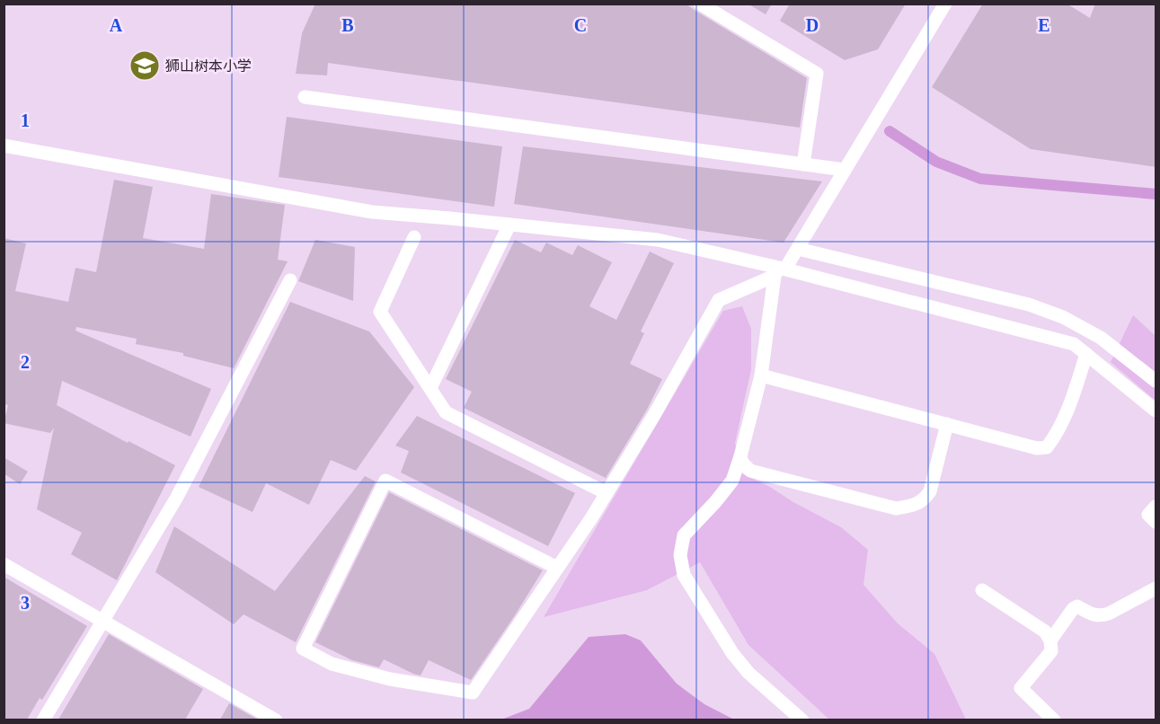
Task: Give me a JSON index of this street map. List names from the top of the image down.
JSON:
{
  "places": {
    "school or university": ["狮山树本小学"]
  },
  "grid": {
    "columns": [
      "A",
      "B",
      "C",
      "D",
      "E"
    ],
    "rows": ["1", "2", "3"]
  }
}
